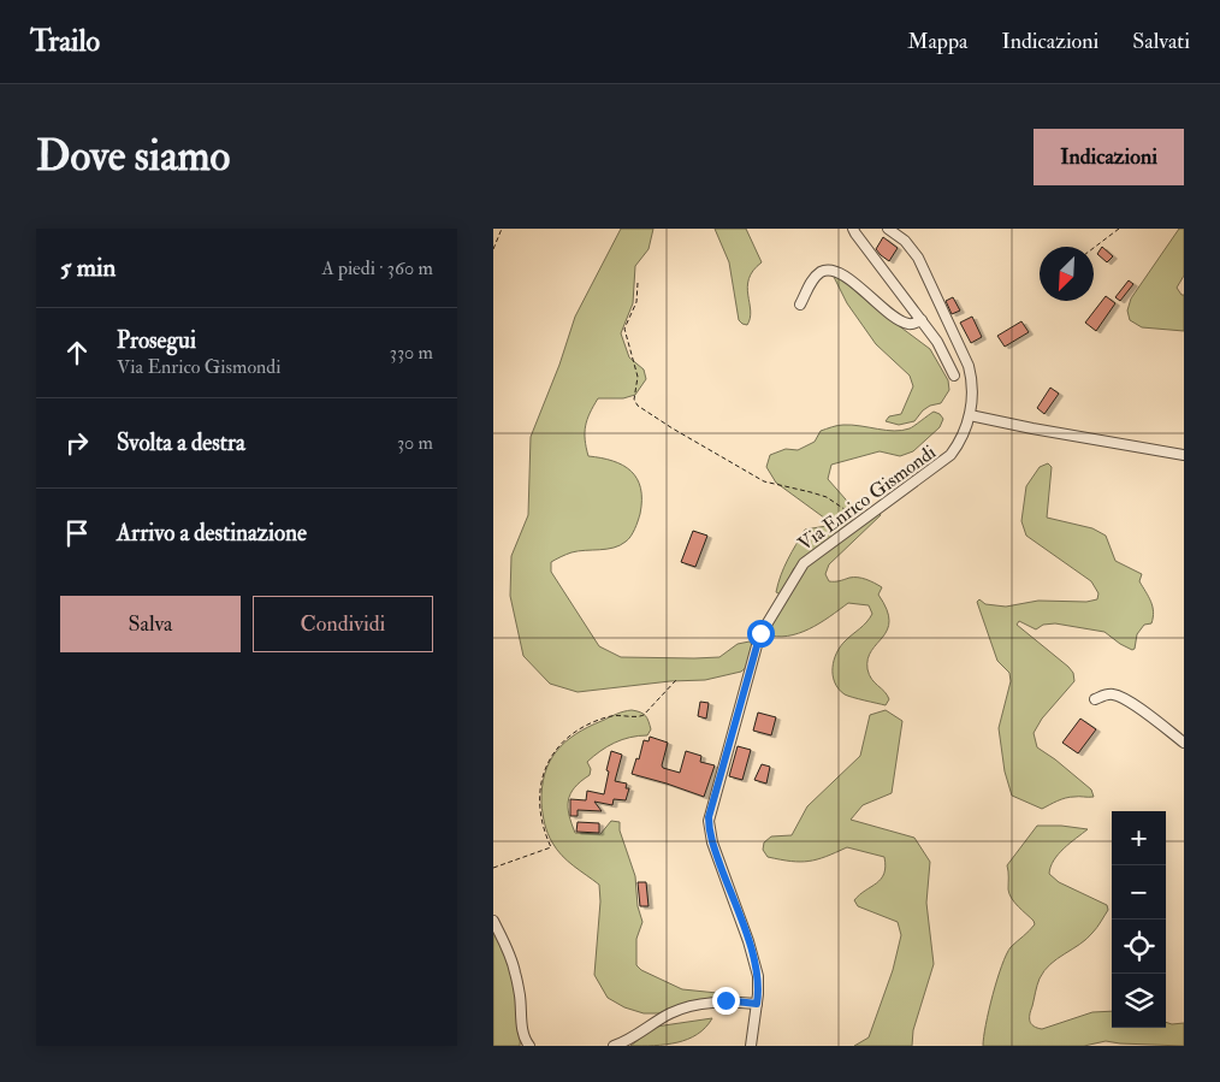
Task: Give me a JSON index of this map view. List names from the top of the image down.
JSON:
{
  "streets": {
    "street": ["Via Enrico Gismondi"]
  },
  "north": "bottom left",
  "page": {
    "header": "Trailo",
    "nav": ["Mappa", "Indicazioni", "Salvati"],
    "buttons": [
      "Indicazioni",
      ["Salva", "Condividi"]
    ],
    "title": "Dove siamo",
    "heading": ["5 min", "A piedi · 360 m"],
    "list": [
      ["Prosegui", "Via Enrico Gismondi", "330 m"],
      ["Svolta a destra", "30 m"],
      "Arrivo a destinazione"
    ],
    "map_buttons": ["+", "−"]
  }
}
